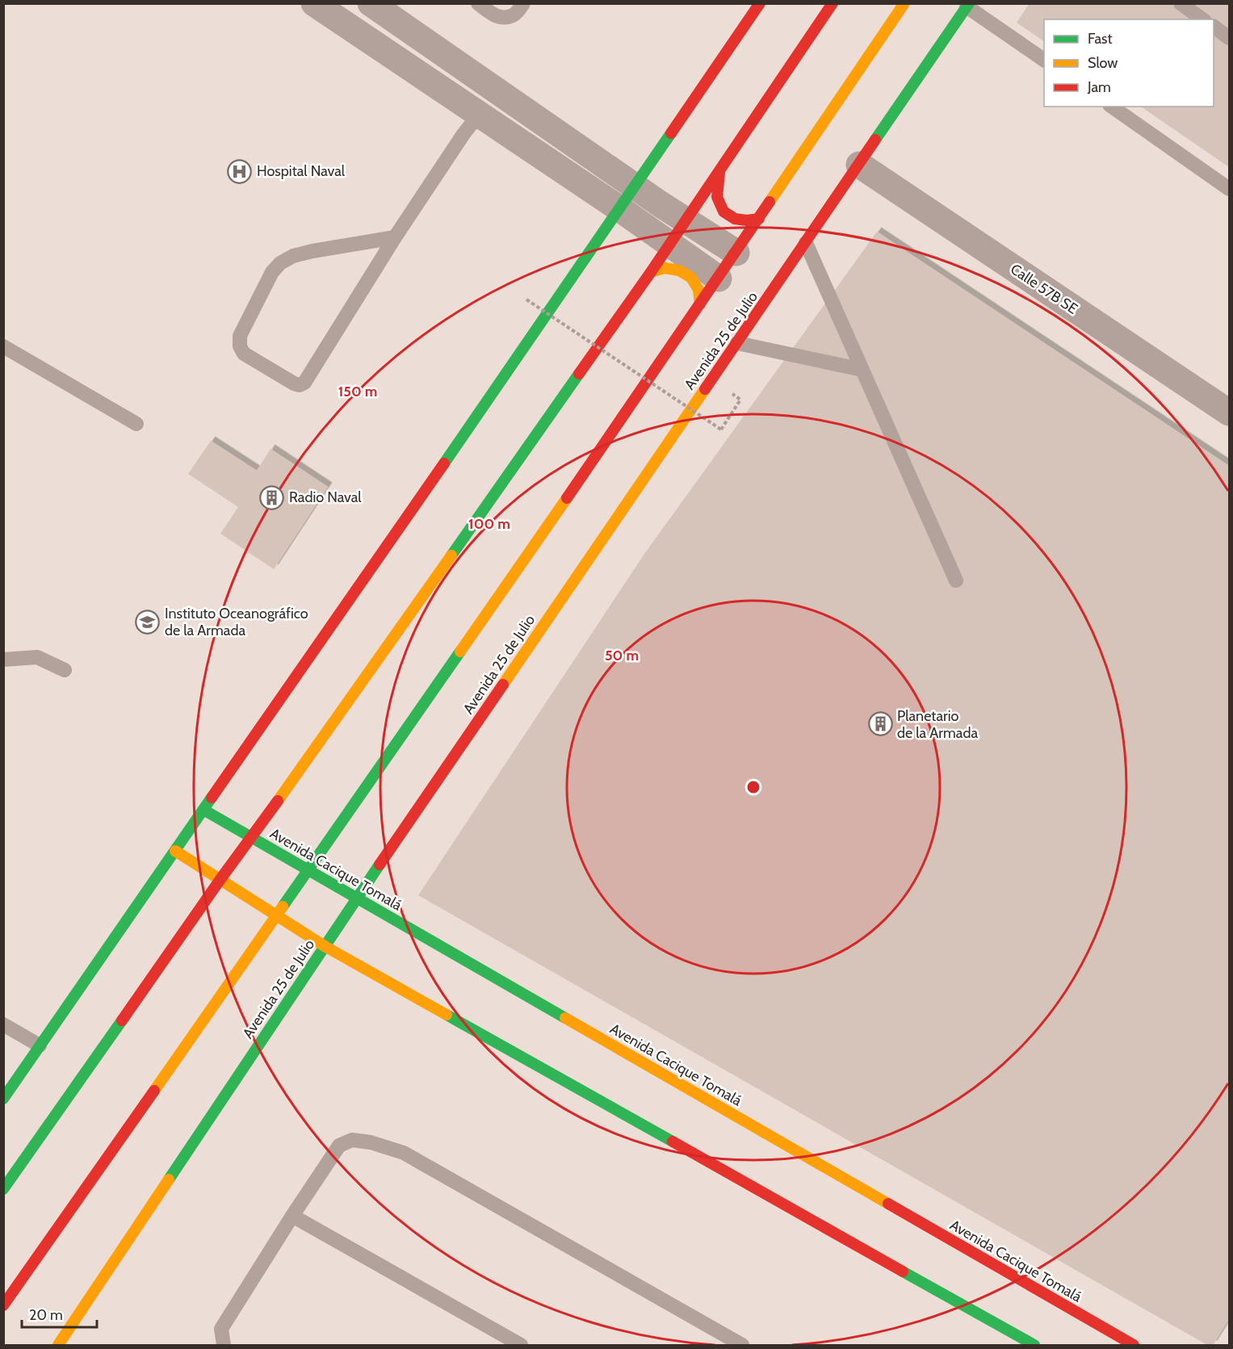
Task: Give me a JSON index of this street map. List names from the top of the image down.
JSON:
{
  "streets": {
    "main road": ["Avenida 25 de Julio", "Avenida Cacique Tomalá"],
    "street": ["Calle 57B SE"]
  },
  "crossings": [
    ["Calle 57B SE", "Avenida 25 de Julio"],
    ["Avenida 25 de Julio", "Avenida Cacique Tomalá"]
  ],
  "places": {
    "hospital": ["Hospital Naval"],
    "building": ["Radio Naval", "Planetario de la Armada"],
    "school or university": ["Instituto Oceanográfico de la Armada"]
  },
  "legend": ["Fast", "Slow", "Jam"],
  "scale_bar": "20 m",
  "rings": ["150 m", "100 m", "50 m"]
}
